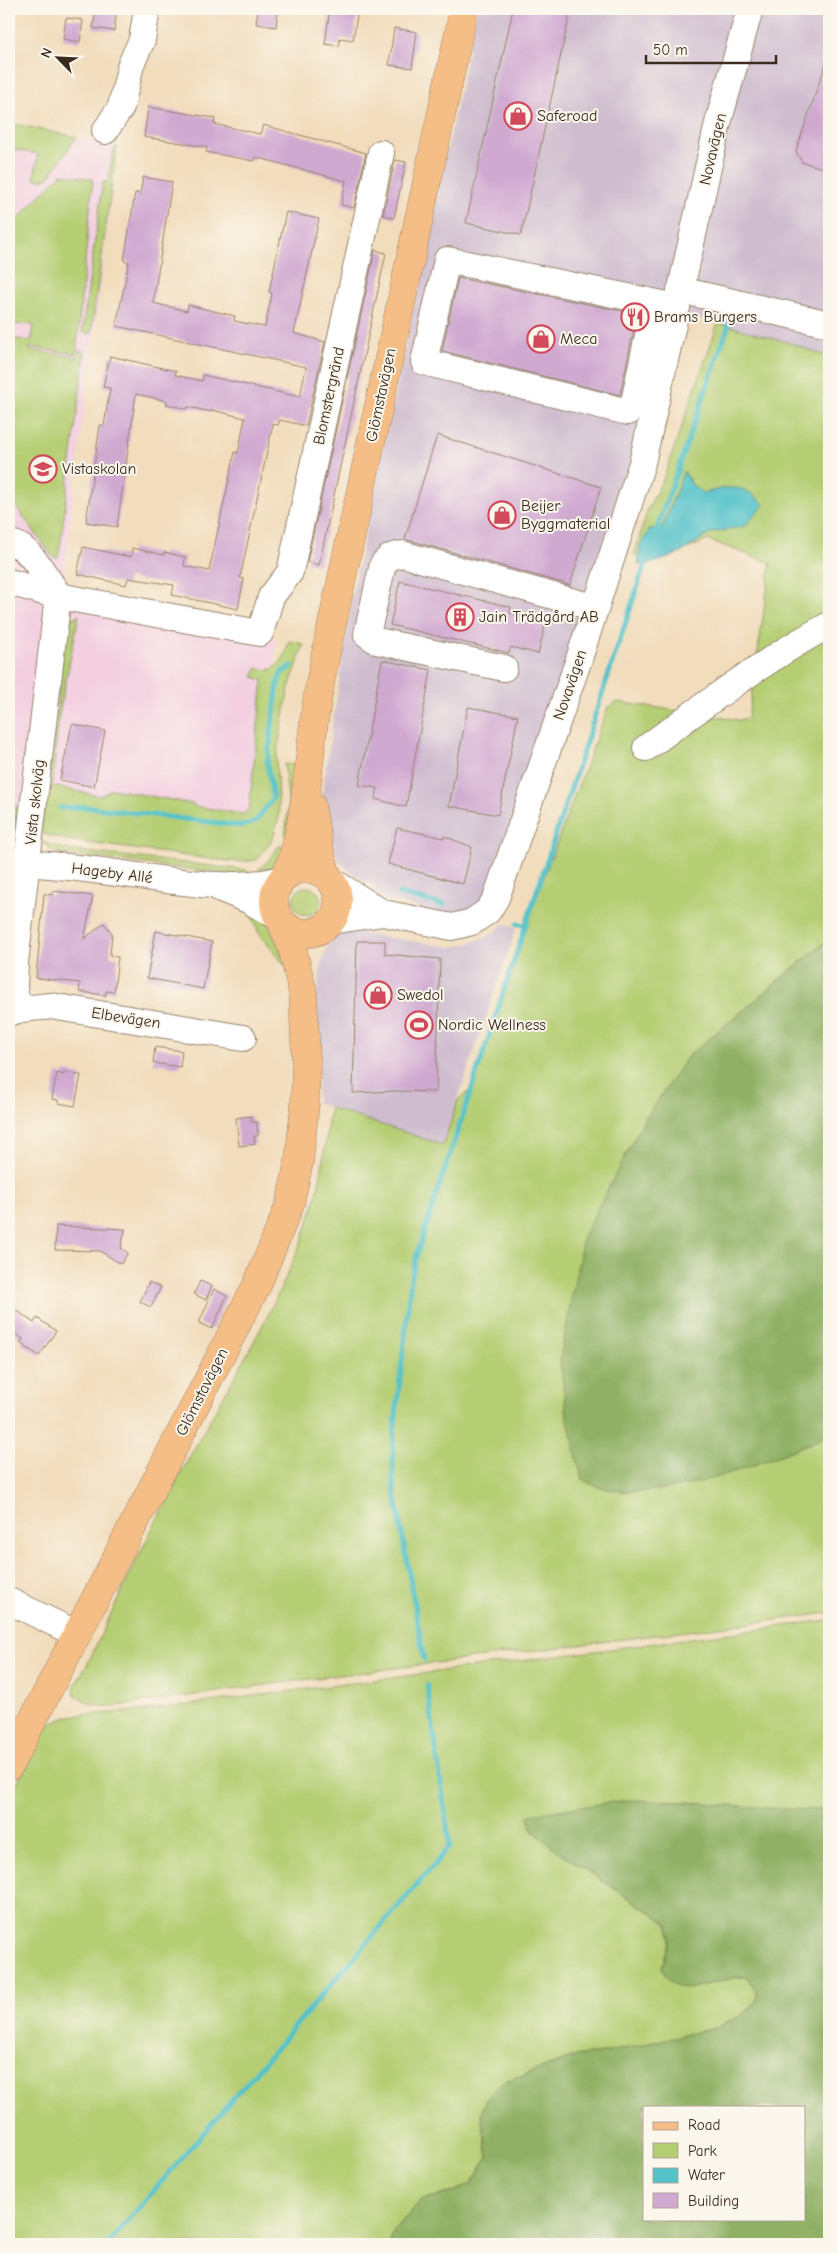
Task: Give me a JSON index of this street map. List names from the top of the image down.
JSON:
{
  "streets": {
    "main road": ["Glömstavägen"],
    "street": [
      "Novavägen",
      "Blomstergränd",
      "Vista skolväg",
      "Hageby Allé",
      "Elbevägen"
    ]
  },
  "crossings": [
    ["Novavägen", "Glömstavägen"],
    ["Novavägen", "Hageby Allé"],
    ["Glömstavägen", "Hageby Allé"],
    ["Blomstergränd", "Vista skolväg"],
    ["Vista skolväg", "Hageby Allé"],
    ["Vista skolväg", "Elbevägen"]
  ],
  "places": {
    "shop": [
      "Saferoad",
      "Meca",
      "Beijer Byggmaterial",
      "Swedol"
    ],
    "restaurant": ["Brams Burgers"],
    "school or university": ["Vistaskolan"],
    "building": ["Jain Trädgård AB"],
    "sports": ["Nordic Wellness"]
  },
  "legend": [
    "Road",
    "Park",
    "Water",
    "Building"
  ],
  "scale_bar": "50 m",
  "north": "top left"
}
